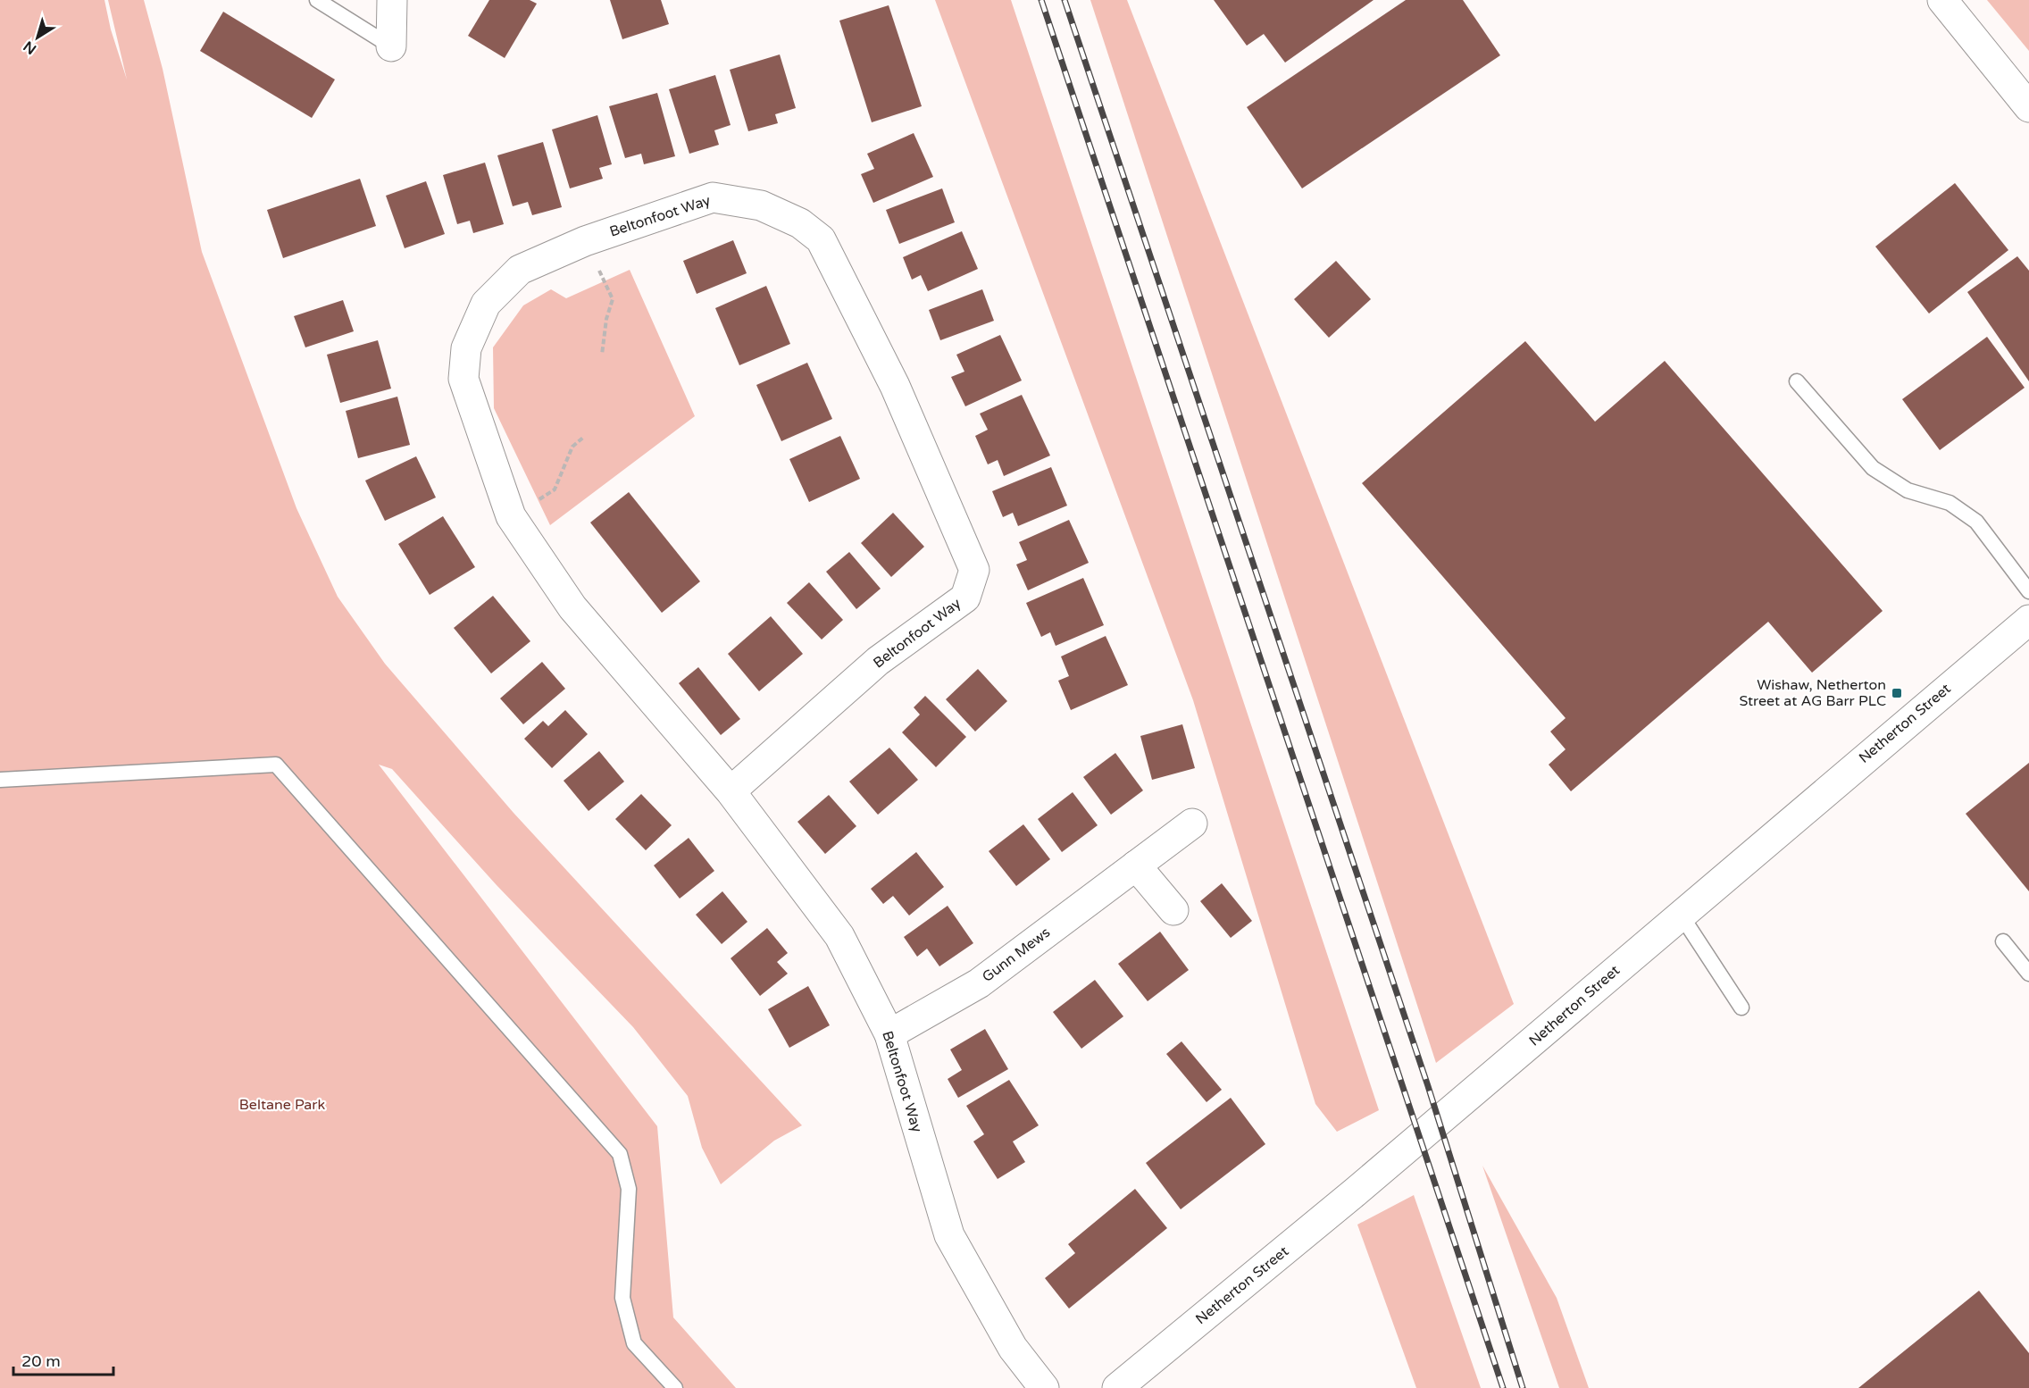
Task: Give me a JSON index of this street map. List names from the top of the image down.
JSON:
{
  "streets": {
    "street": ["Beltonfoot Way", "Netherton Street", "Gunn Mews"]
  },
  "crossings": [
    ["Beltonfoot Way", "Gunn Mews"]
  ],
  "parks": ["Beltane Park"],
  "places": {
    "transit": ["Wishaw, Netherton Street at AG Barr PLC"]
  },
  "scale_bar": "20 m",
  "north": "bottom left"
}
